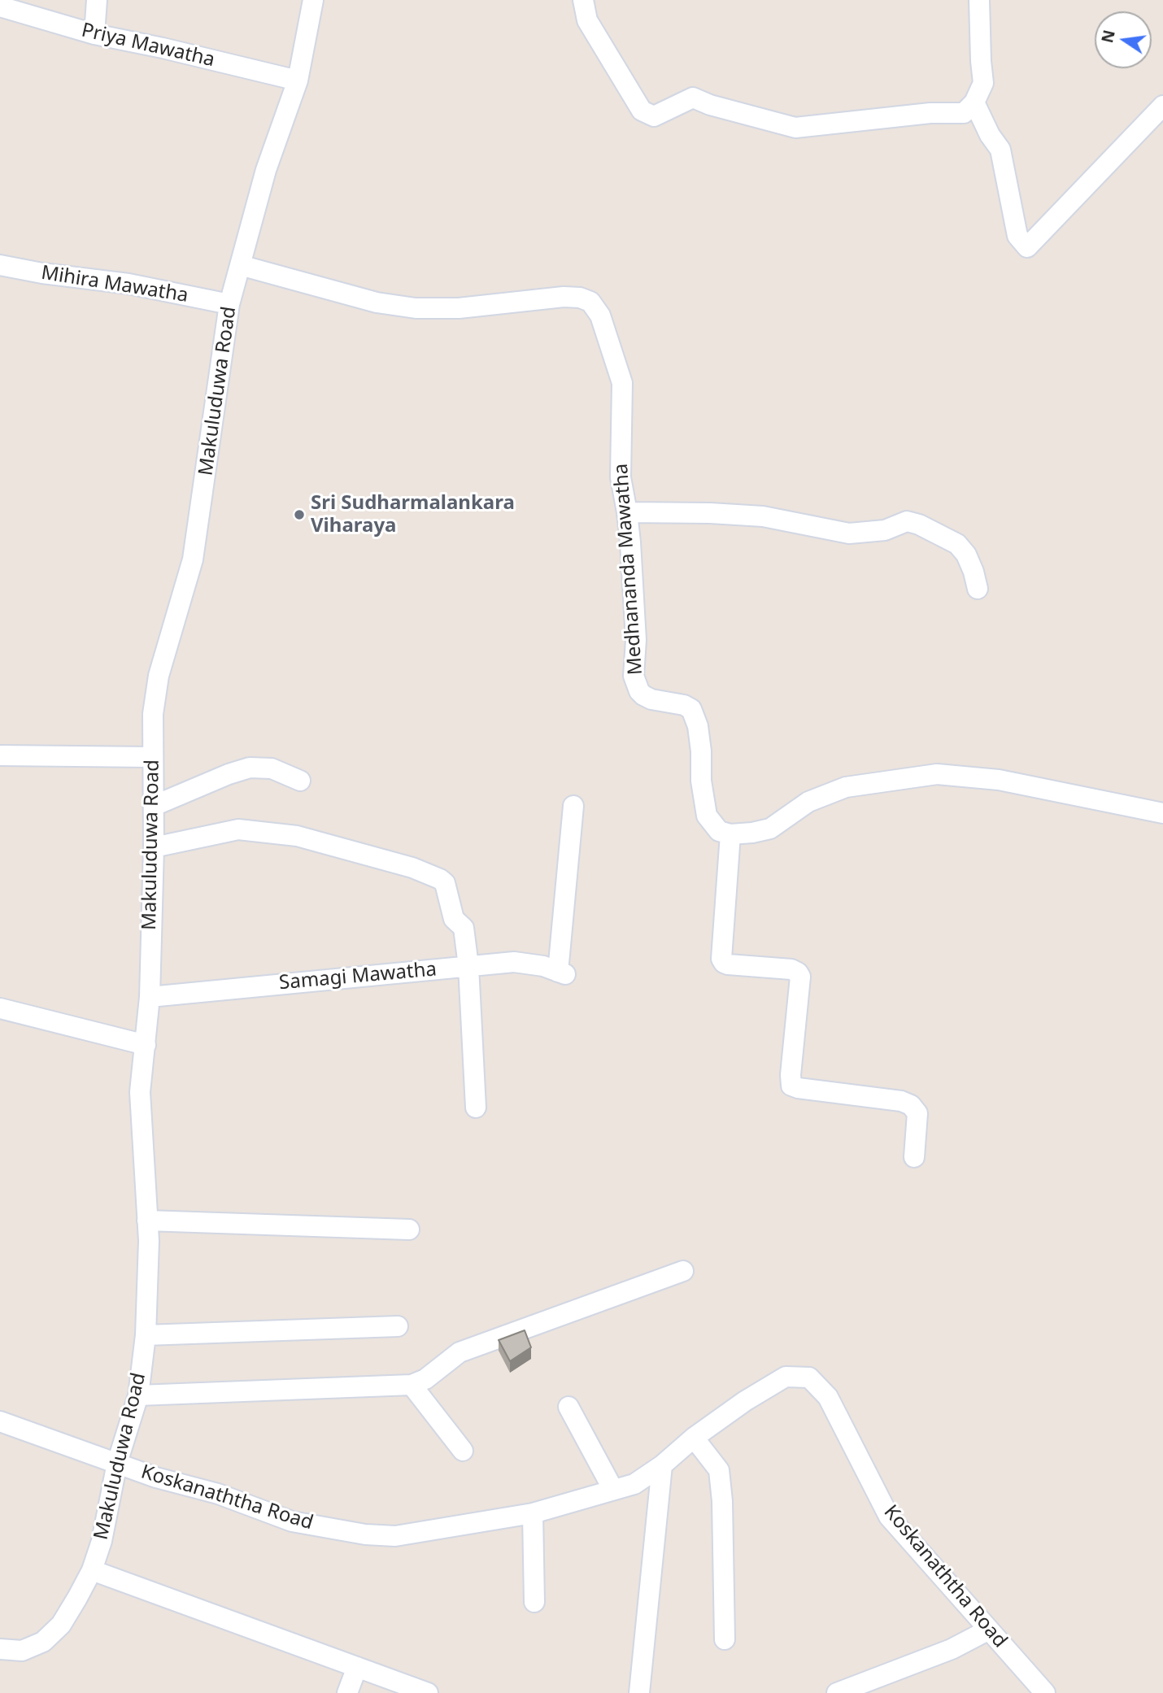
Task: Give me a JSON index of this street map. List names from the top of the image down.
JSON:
{
  "streets": {
    "street": [
      "Priya Mawatha",
      "Mihira Mawatha",
      "Makuluduwa Road",
      "Medhananda Mawatha",
      "Samagi Mawatha",
      "Koskanaththa Road"
    ]
  },
  "crossings": [
    ["Priya Mawatha", "Makuluduwa Road"],
    ["Mihira Mawatha", "Makuluduwa Road"],
    ["Makuluduwa Road", "Medhananda Mawatha"],
    ["Makuluduwa Road", "Samagi Mawatha"],
    ["Makuluduwa Road", "Koskanaththa Road"]
  ],
  "places": ["Sri Sudharmalankara Viharaya"],
  "north": "left"
}
